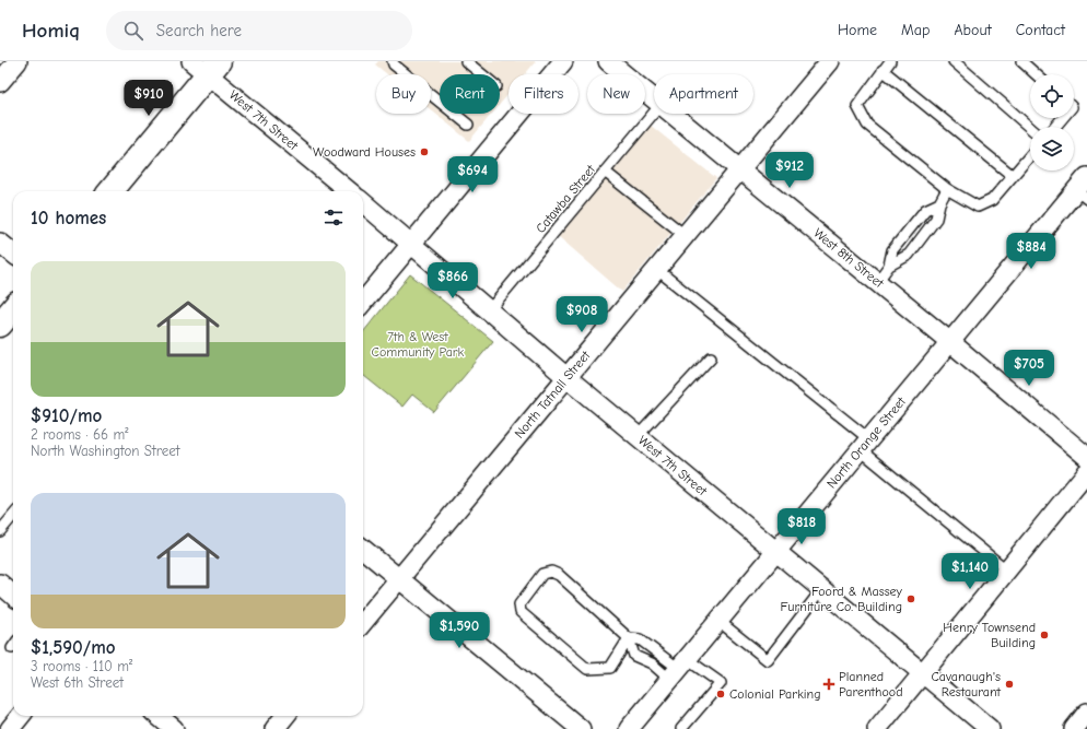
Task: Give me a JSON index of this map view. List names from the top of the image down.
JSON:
{
  "streets": {
    "street": [
      "West 7th Street",
      "West 8th Street",
      "North Tatnall Street",
      "North Orange Street"
    ],
    "lane": ["Catawba Street"]
  },
  "crossings": [
    ["West 7th Street", "Catawba Street"],
    ["West 7th Street", "North Tatnall Street"],
    ["West 7th Street", "North Orange Street"],
    ["West 8th Street", "North Tatnall Street"],
    ["West 8th Street", "North Orange Street"]
  ],
  "parks": ["7th & West Community Park"],
  "places": {
    "other": [
      "Woodward Houses",
      "Foord & Massey Furniture Co. Building",
      "Henry Townsend Building",
      "Cavanaugh's Restaurant",
      "Colonial Parking"
    ],
    "health": ["Planned Parenthood"]
  },
  "page": {
    "header": "Homiq",
    "search": "Search here",
    "nav": [
      "Home",
      "Map",
      "About",
      "Contact"
    ],
    "chip": [
      "Buy",
      "Rent",
      "Filters",
      "New",
      "Apartment"
    ],
    "price": [
      "$910",
      "$912",
      "$694",
      "$884",
      "$866",
      "$908",
      "$705",
      "$818",
      "$1,140",
      "$1,590"
    ],
    "heading": "10 homes",
    "list": [
      {
        "name": "$910/mo",
        "note": "2 rooms · 66 m² · North Washington Street"
      },
      {
        "name": "$1,590/mo",
        "note": "3 rooms · 110 m² · West 6th Street"
      }
    ]
  }
}
